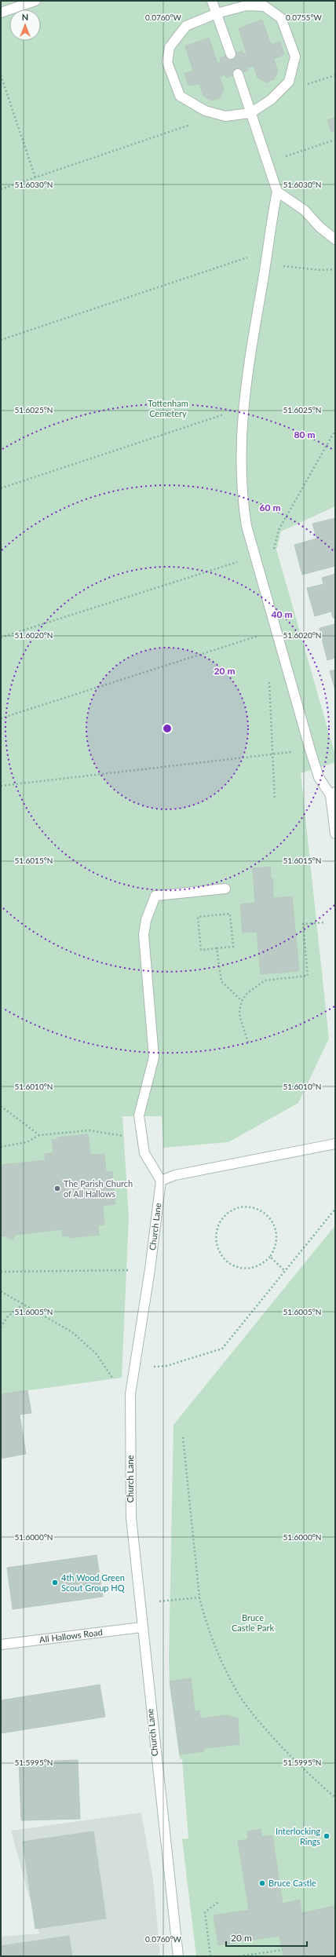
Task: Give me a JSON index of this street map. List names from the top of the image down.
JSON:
{
  "streets": {
    "street": ["Church Lane", "All Hallows Road"]
  },
  "crossings": [
    ["Church Lane", "All Hallows Road"]
  ],
  "parks": ["Tottenham Cemetery", "Bruce Castle Park"],
  "places": [
    "The Parish Church of All Hallows",
    "4th Wood Green Scout Group HQ",
    "Interlocking Rings",
    "Bruce Castle"
  ],
  "scale_bar": "20 m",
  "north": "top",
  "coordinates": [
    "0.0760°W",
    "0.0755°W",
    "51.6030°N",
    "51.6025°N",
    "51.6020°N",
    "51.6015°N",
    "51.6010°N",
    "51.6005°N",
    "51.6000°N",
    "51.5995°N"
  ],
  "rings": [
    "80 m",
    "60 m",
    "40 m",
    "20 m"
  ]
}
